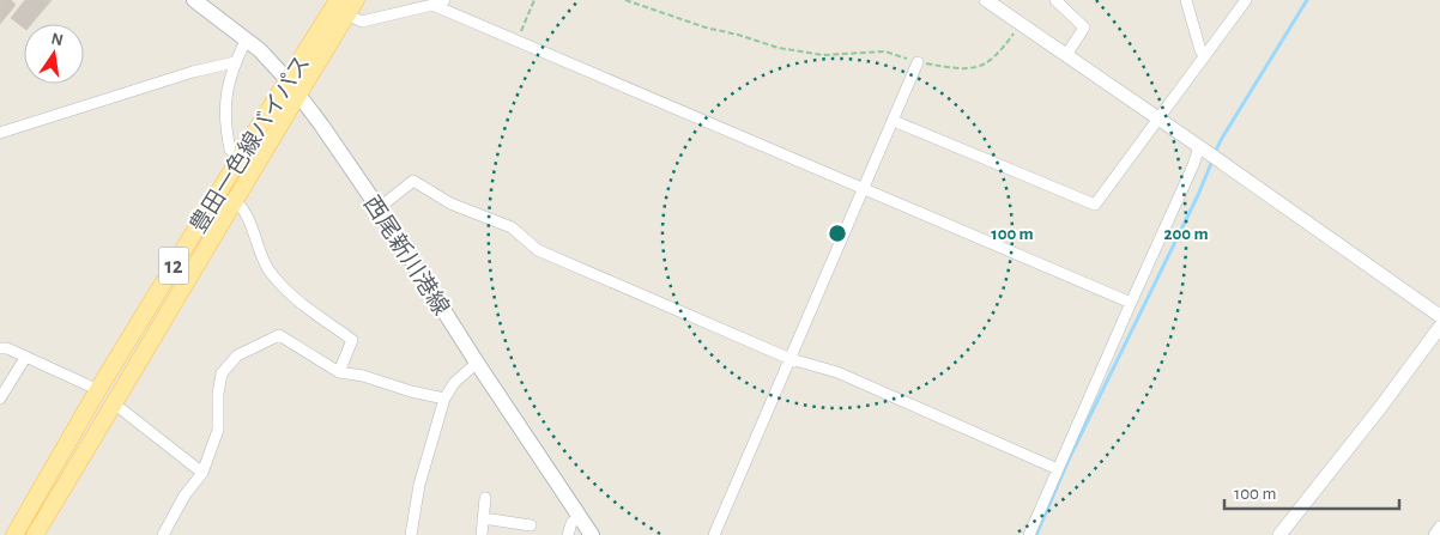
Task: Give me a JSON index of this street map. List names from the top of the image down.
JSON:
{
  "streets": {
    "main road": ["豊田一色線バイパス", "西尾新川港線", "12"]
  },
  "crossings": [
    ["豊田一色線バイパス", "西尾新川港線"]
  ],
  "scale_bar": "100 m",
  "north": "top",
  "rings": ["100 m", "200 m"]
}
